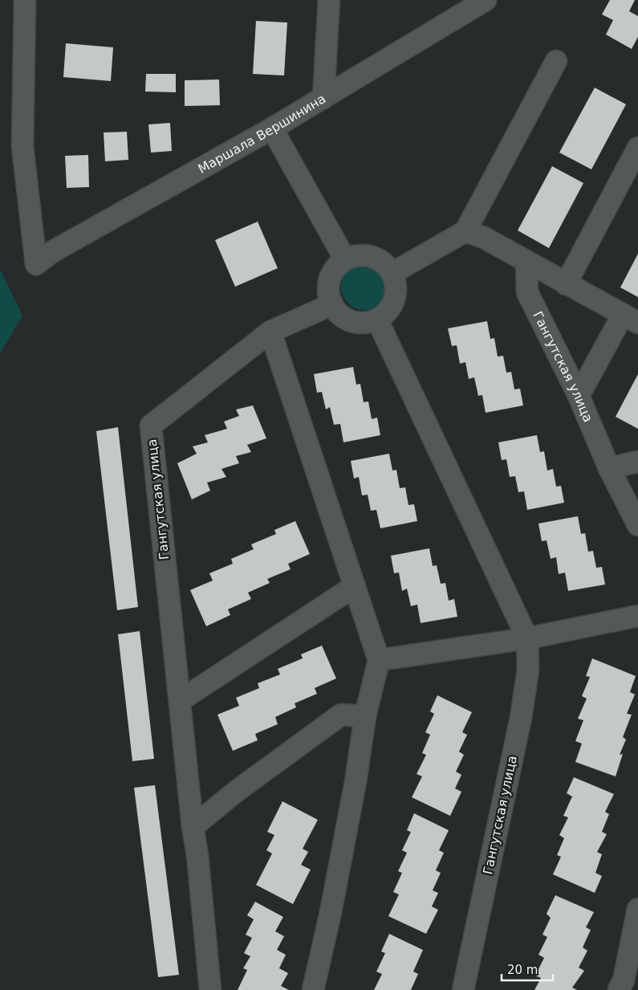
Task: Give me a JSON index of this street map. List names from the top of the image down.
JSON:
{
  "streets": {
    "street": ["Маршала Вершинина", "Гангутская улица"]
  },
  "scale_bar": "20 m"
}
